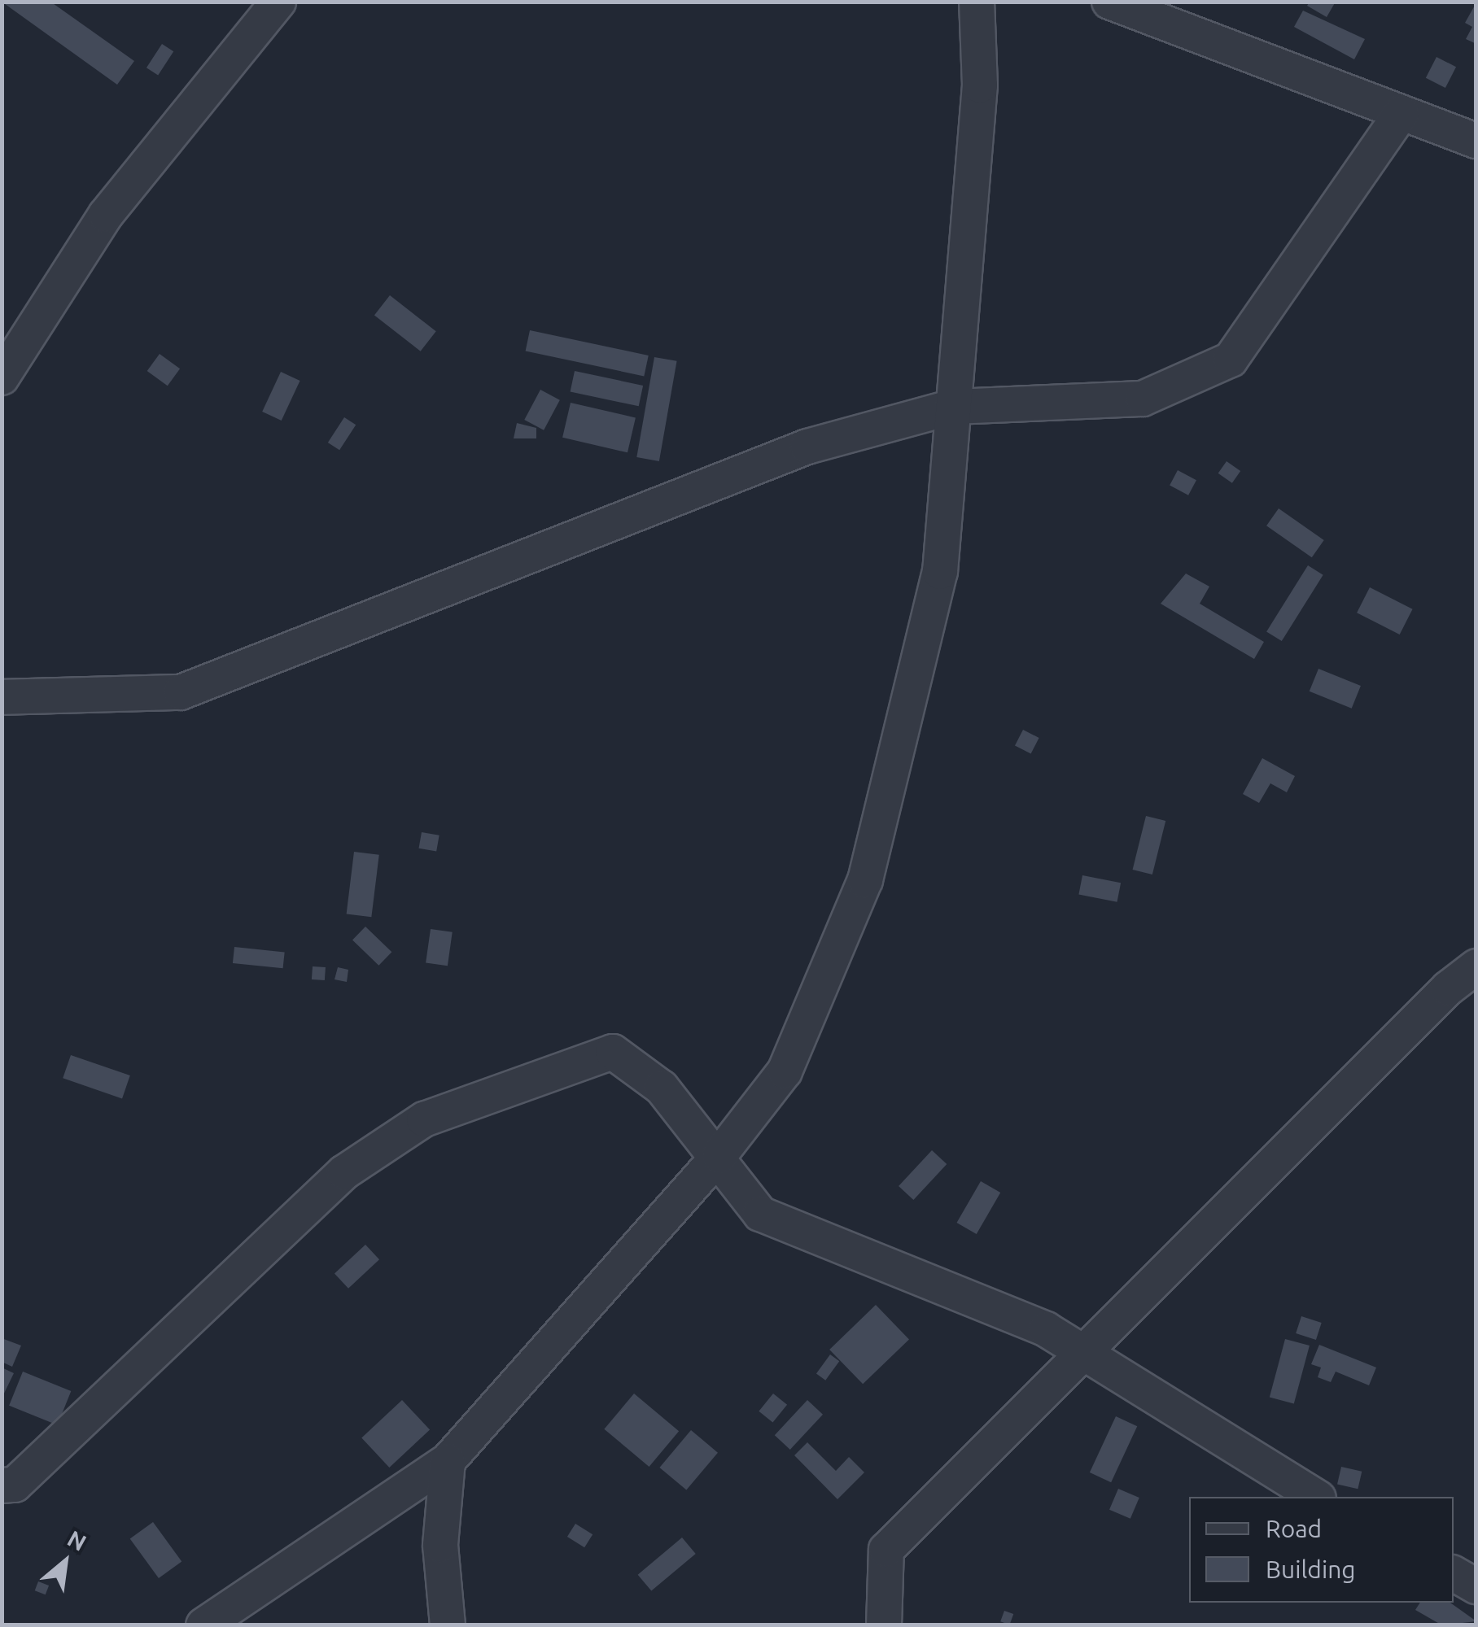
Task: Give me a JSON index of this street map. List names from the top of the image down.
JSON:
{
  "legend": ["Road", "Building"],
  "north": "top right"
}
